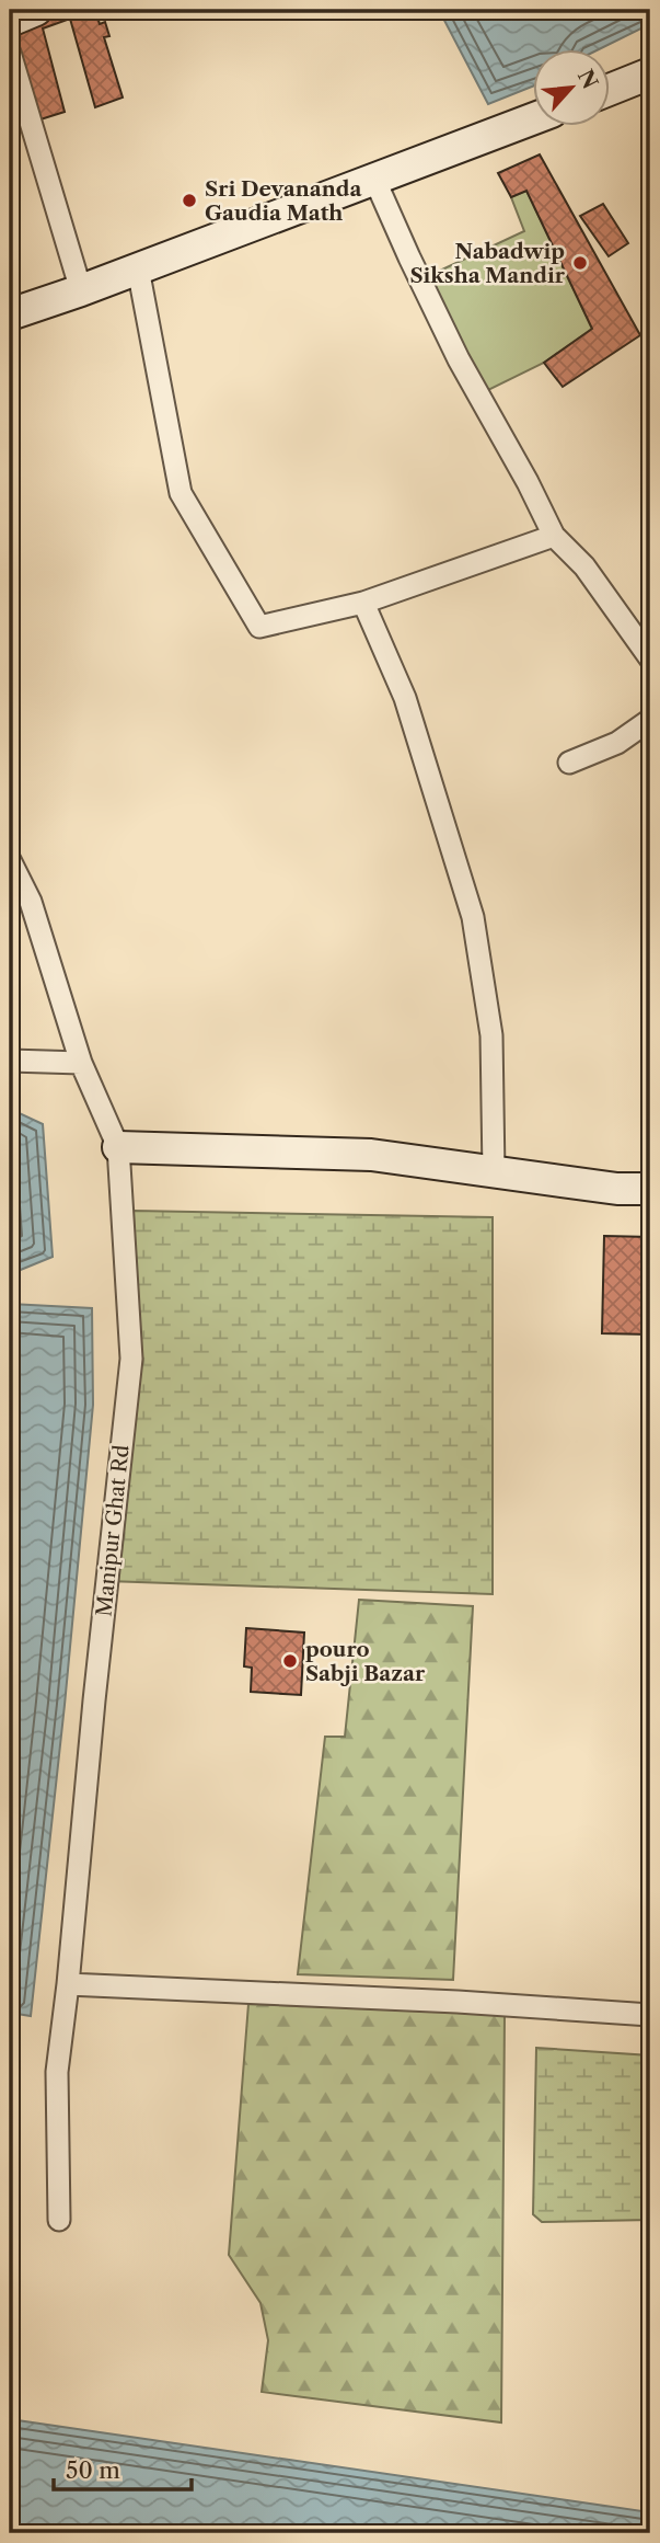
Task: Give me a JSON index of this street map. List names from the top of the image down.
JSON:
{
  "streets": {
    "street": ["Manipur Ghat Rd"]
  },
  "places": ["Sri Devananda Gaudia Math", "Nabadwip Siksha Mandir", "pouro Sabji Bazar"],
  "scale_bar": "50 m",
  "north": "top right"
}
